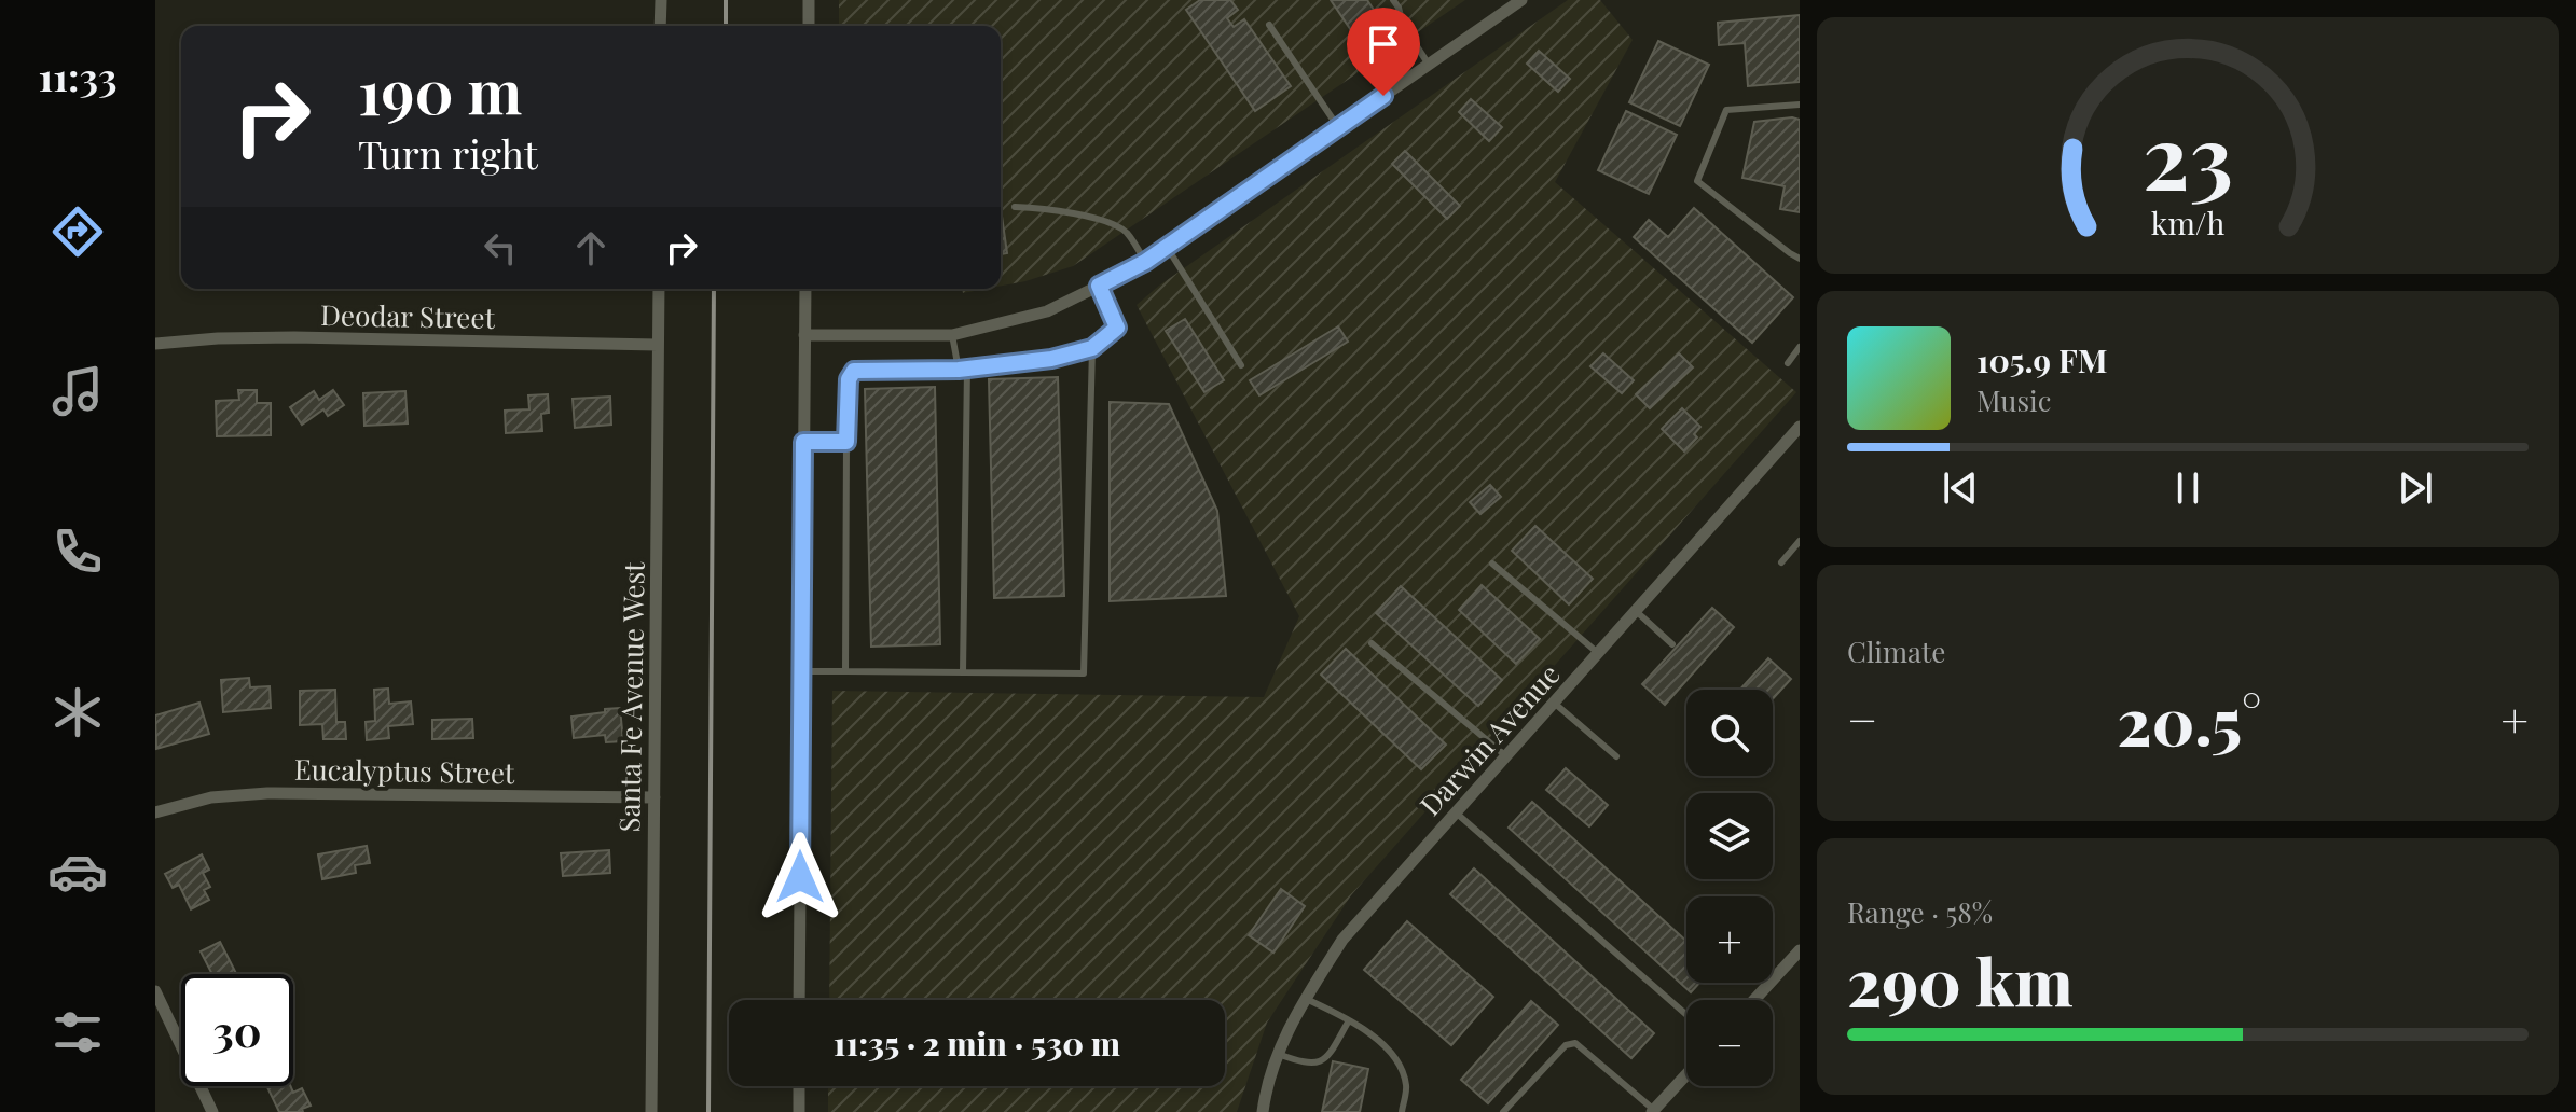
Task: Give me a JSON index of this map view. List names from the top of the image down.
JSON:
{
  "streets": {
    "street": [
      "Deodar Street",
      "Santa Fe Avenue West",
      "Darwin Avenue",
      "Eucalyptus Street"
    ]
  },
  "crossings": [
    ["Deodar Street", "Santa Fe Avenue West"],
    ["Santa Fe Avenue West", "Eucalyptus Street"]
  ],
  "page": {
    "tabs": "11:33",
    "turn": ["190 m", "Turn right"],
    "song": ["105.9 FM", "Music"],
    "tile": [
      "Climate",
      ["Range · 58%", "290 km"]
    ],
    "heat": ["−", "20.5°", "+"],
    "map_buttons": ["+", "−"],
    "limit": "30",
    "trip": "11:35 · 2 min · 530 m",
    "gauge": ["23", "km/h"]
  }
}
